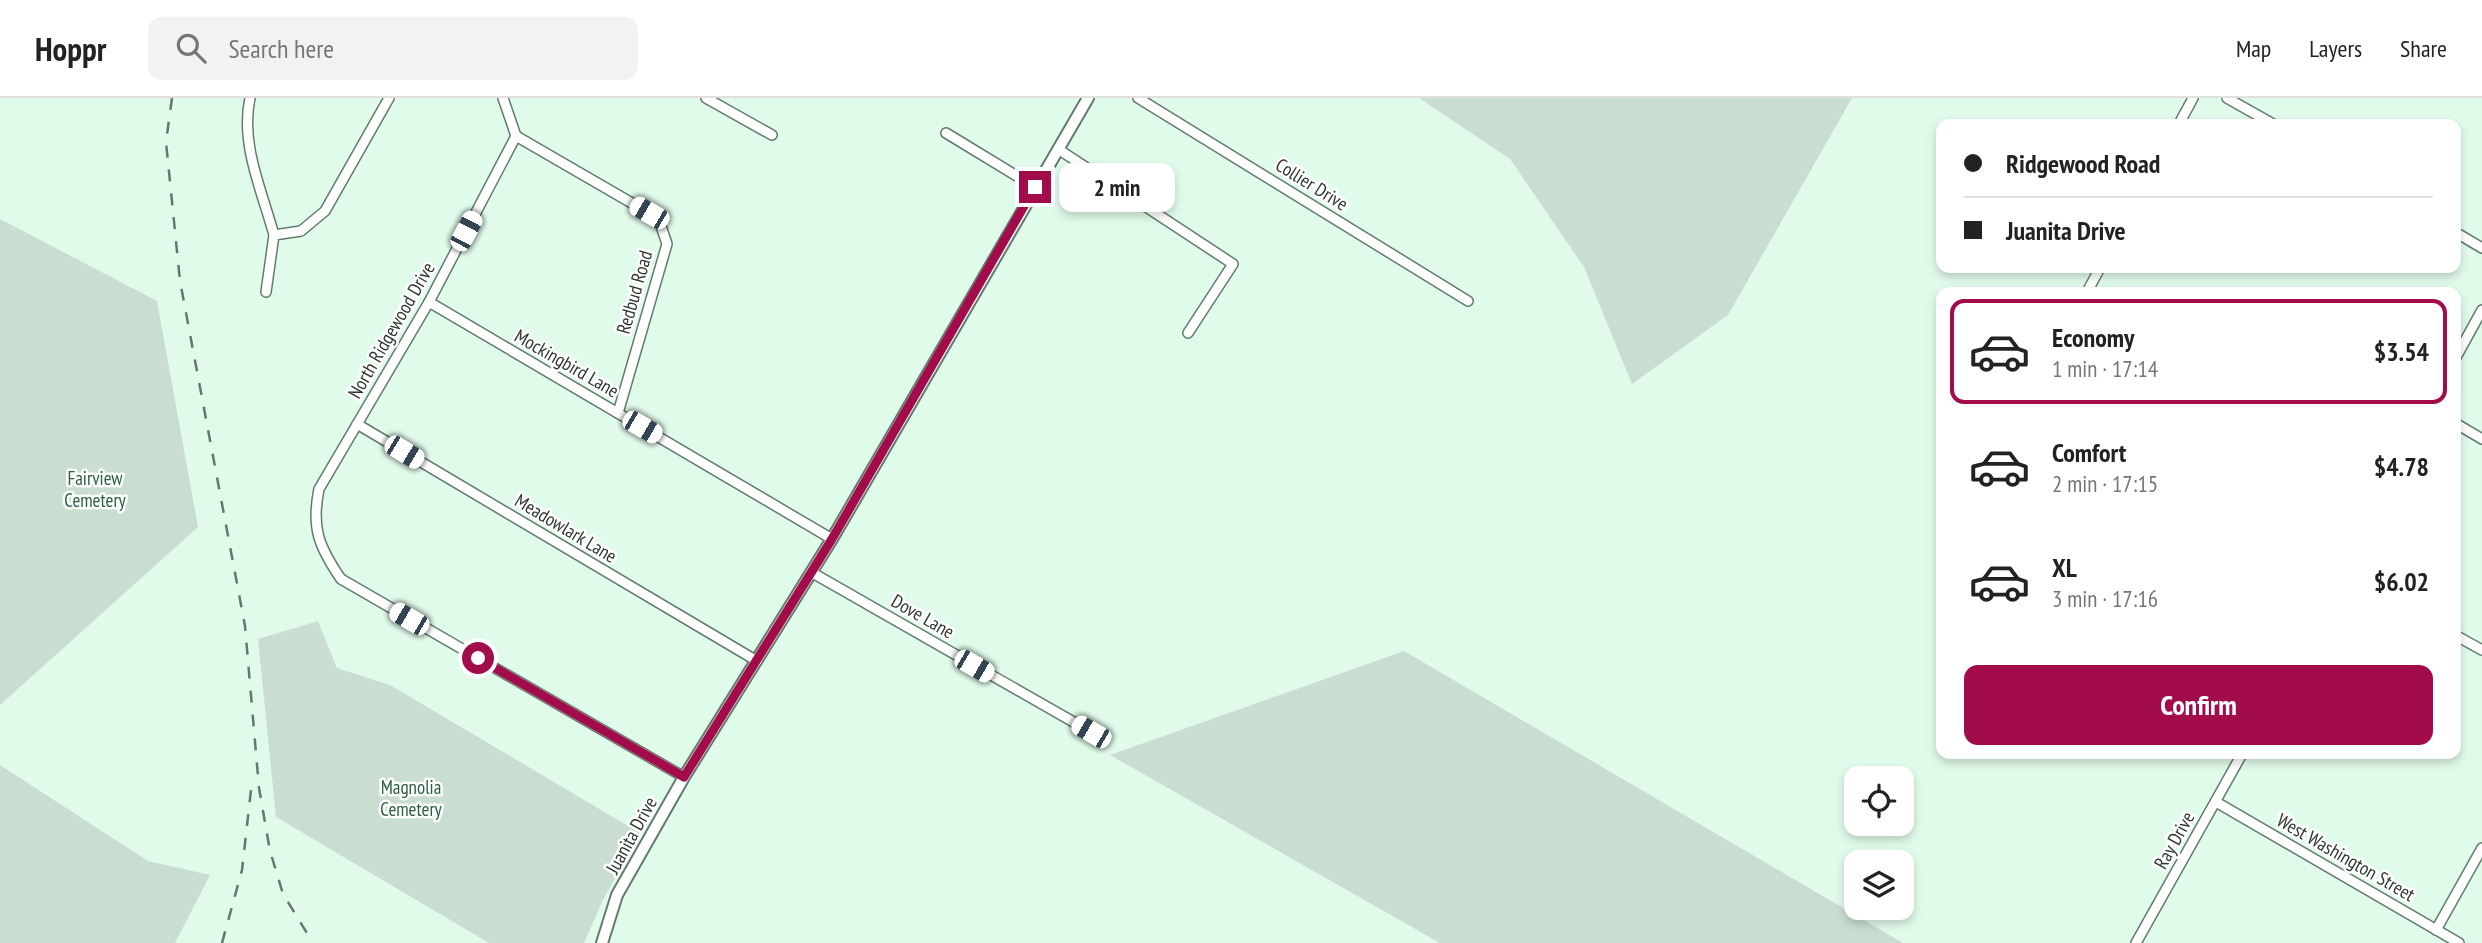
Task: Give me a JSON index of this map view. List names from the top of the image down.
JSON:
{
  "streets": {
    "street": [
      "Collier Drive",
      "Redbud Road",
      "North Ridgewood Drive",
      "Mockingbird Lane",
      "Meadowlark Lane",
      "Dove Lane",
      "Juanita Drive",
      "Ray Drive",
      "West Washington Street"
    ]
  },
  "crossings": [
    ["Redbud Road", "North Ridgewood Drive"],
    ["Redbud Road", "Mockingbird Lane"],
    ["North Ridgewood Drive", "Mockingbird Lane"],
    ["North Ridgewood Drive", "Meadowlark Lane"],
    ["North Ridgewood Drive", "Juanita Drive"],
    ["Mockingbird Lane", "Juanita Drive"],
    ["Meadowlark Lane", "Juanita Drive"],
    ["Dove Lane", "Juanita Drive"],
    ["Ray Drive", "West Washington Street"]
  ],
  "parks": ["Fairview Cemetery", "Magnolia Cemetery"],
  "page": {
    "header": "Hoppr",
    "search": "Search here",
    "nav": ["Map", "Layers", "Share"],
    "banner": ["Ridgewood Road", "Juanita Drive"],
    "bubble": "2 min",
    "list": [
      {
        "name": "Economy",
        "note": "1 min · 17:14",
        "value": "$3.54"
      },
      {
        "name": "Comfort",
        "note": "2 min · 17:15",
        "value": "$4.78"
      },
      {
        "name": "XL",
        "note": "3 min · 17:16",
        "value": "$6.02"
      }
    ],
    "buttons": "Confirm"
  }
}
